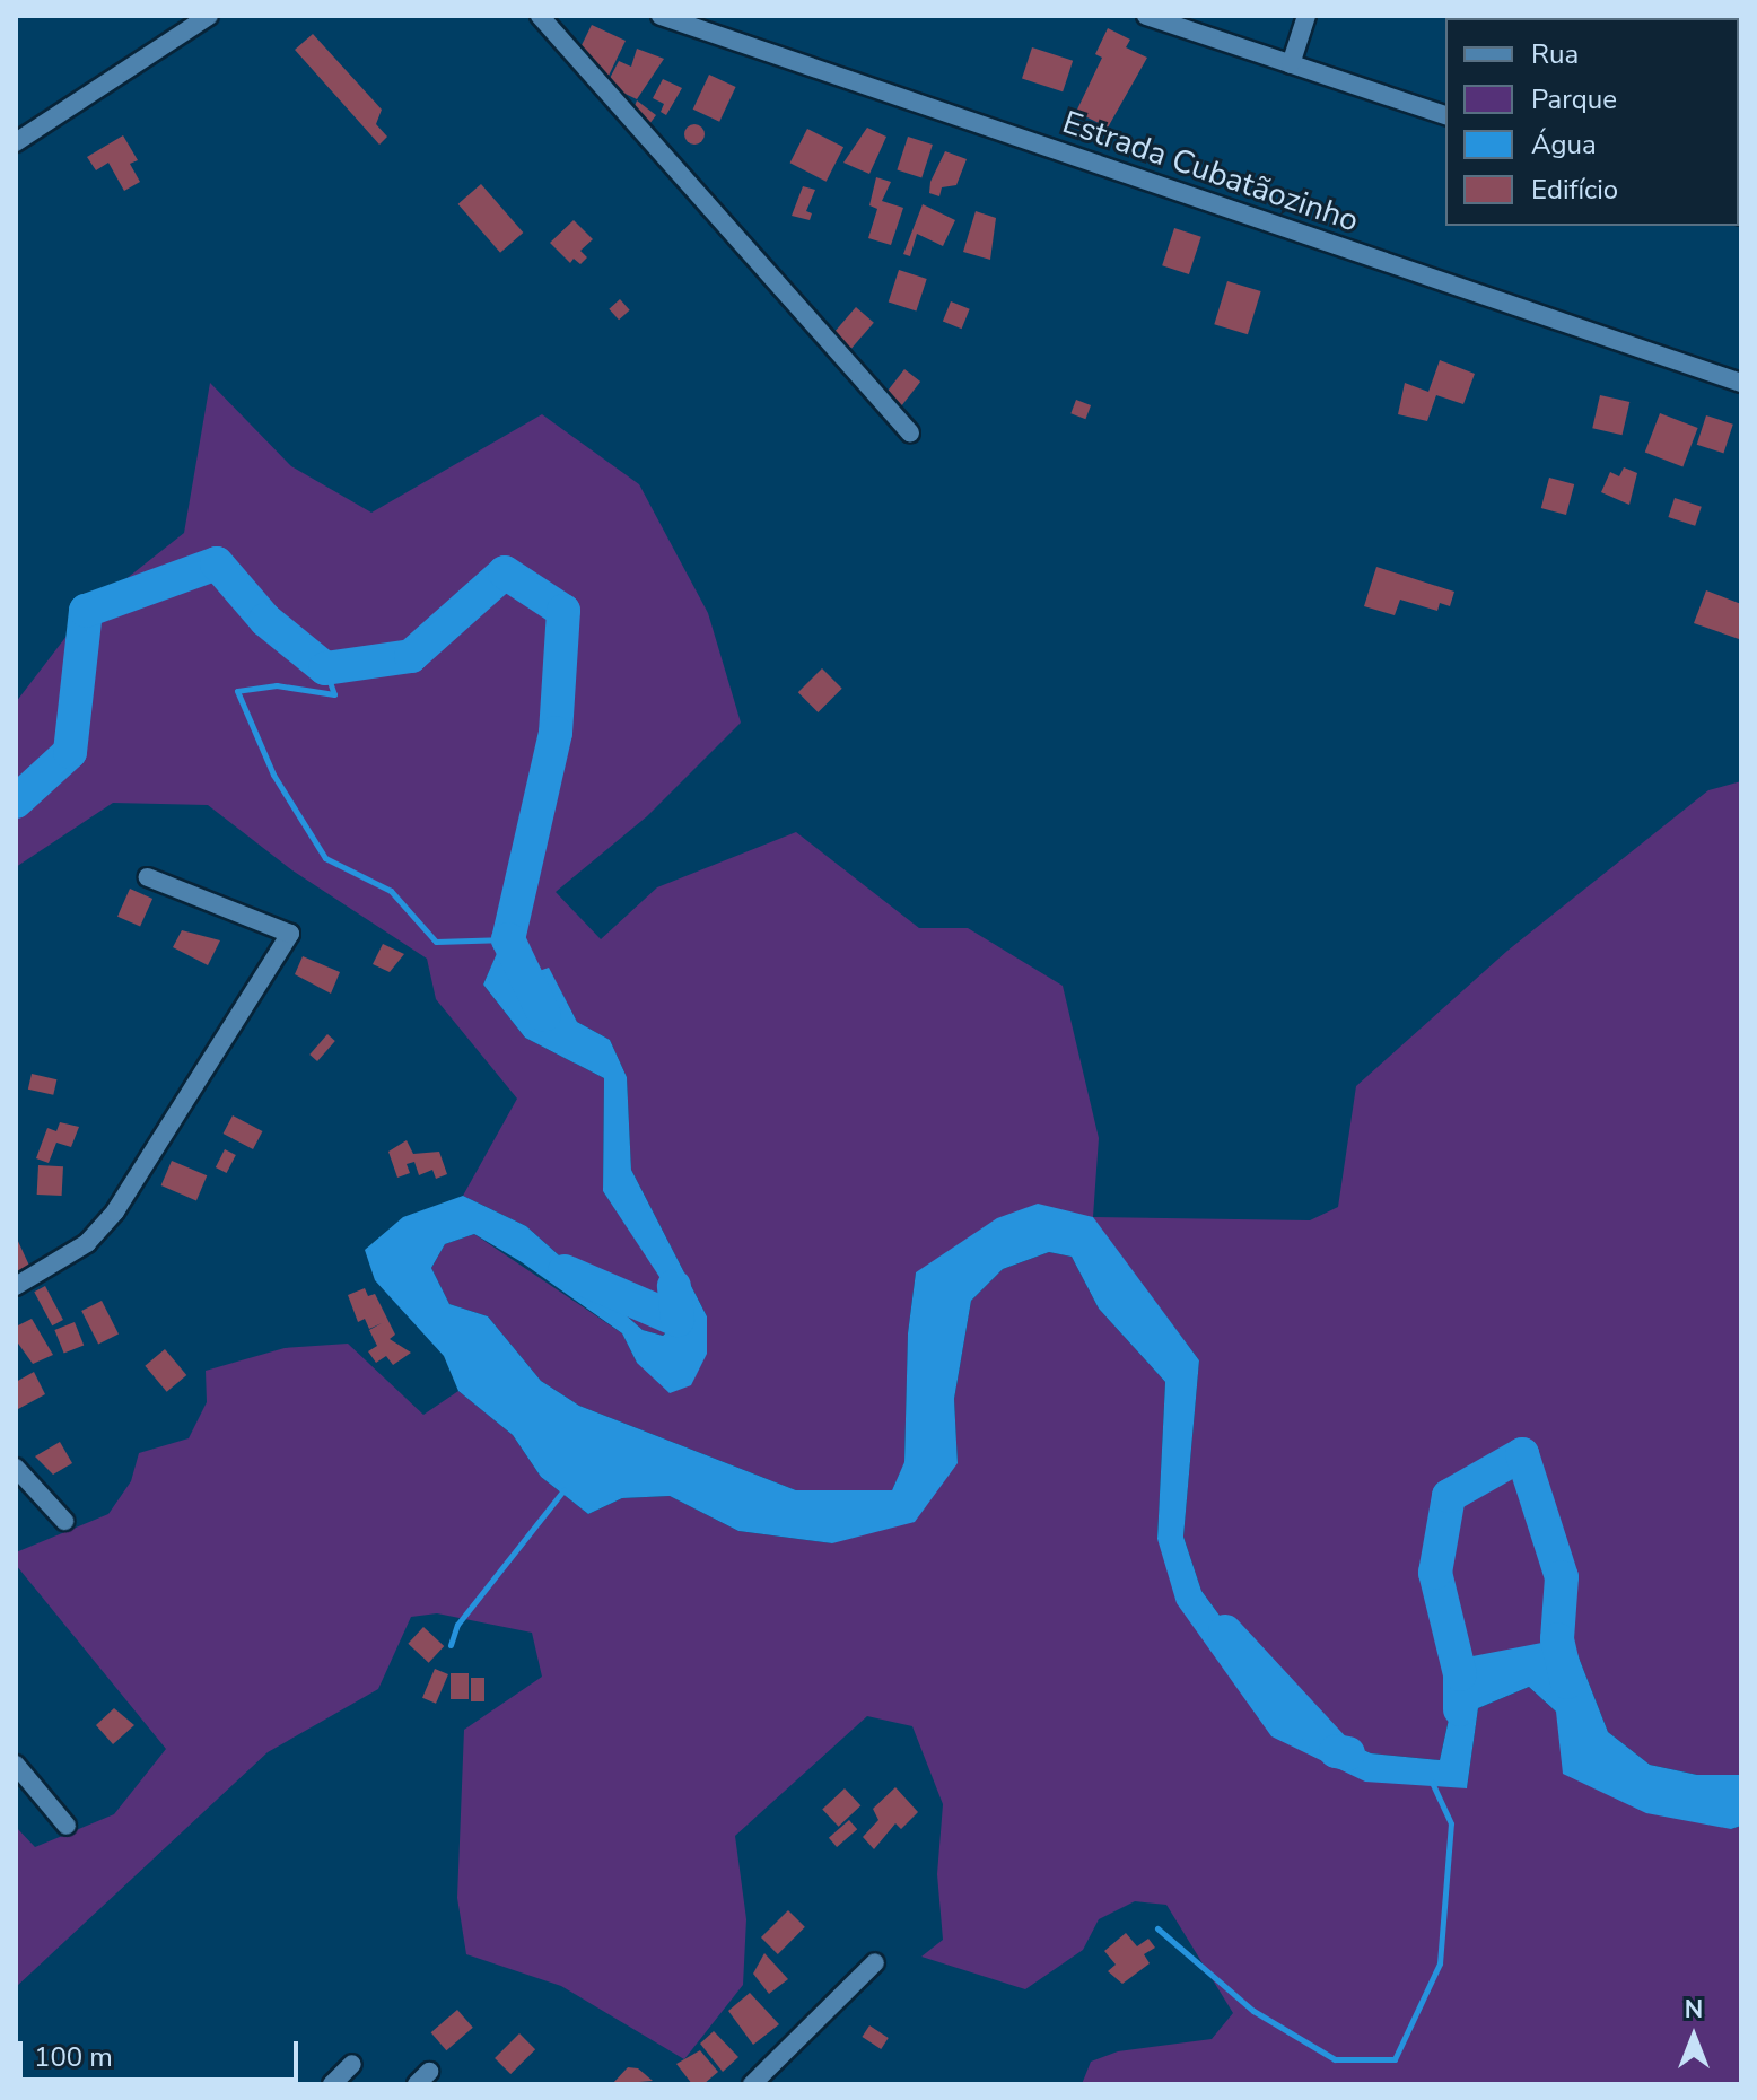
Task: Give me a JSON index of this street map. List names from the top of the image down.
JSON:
{
  "streets": {
    "street": ["Estrada Cubatãozinho"]
  },
  "legend": [
    "Rua",
    "Parque",
    "Água",
    "Edifício"
  ],
  "scale_bar": "100 m",
  "north": "top"
}
